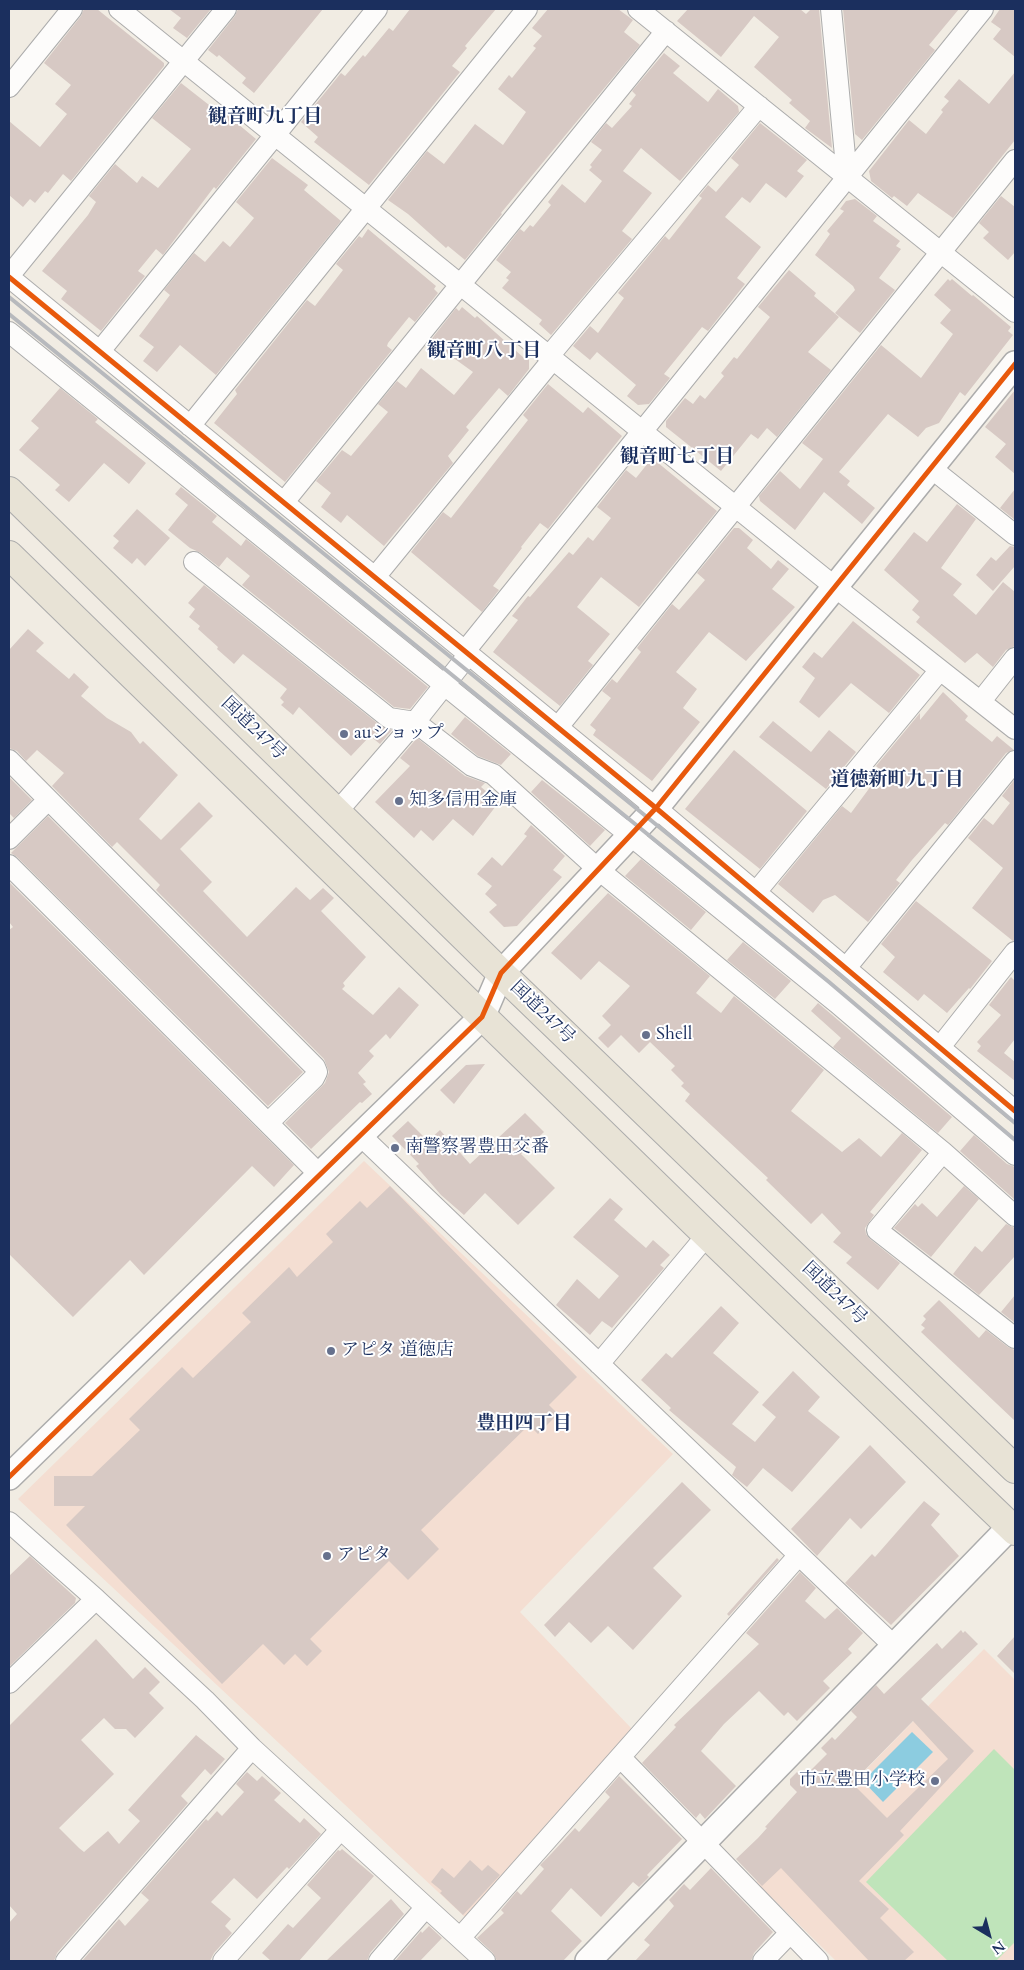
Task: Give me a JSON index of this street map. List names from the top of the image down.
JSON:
{
  "streets": {
    "highway": ["国道247号"]
  },
  "districts": [
    "観音町九丁目",
    "観音町八丁目",
    "観音町七丁目",
    "道徳新町九丁目",
    "豊田四丁目"
  ],
  "places": [
    "auショップ",
    "知多信用金庫",
    "Shell",
    "南警察署豊田交番",
    "アピタ 道徳店",
    "アピタ",
    "市立豊田小学校"
  ],
  "north": "bottom right"
}
